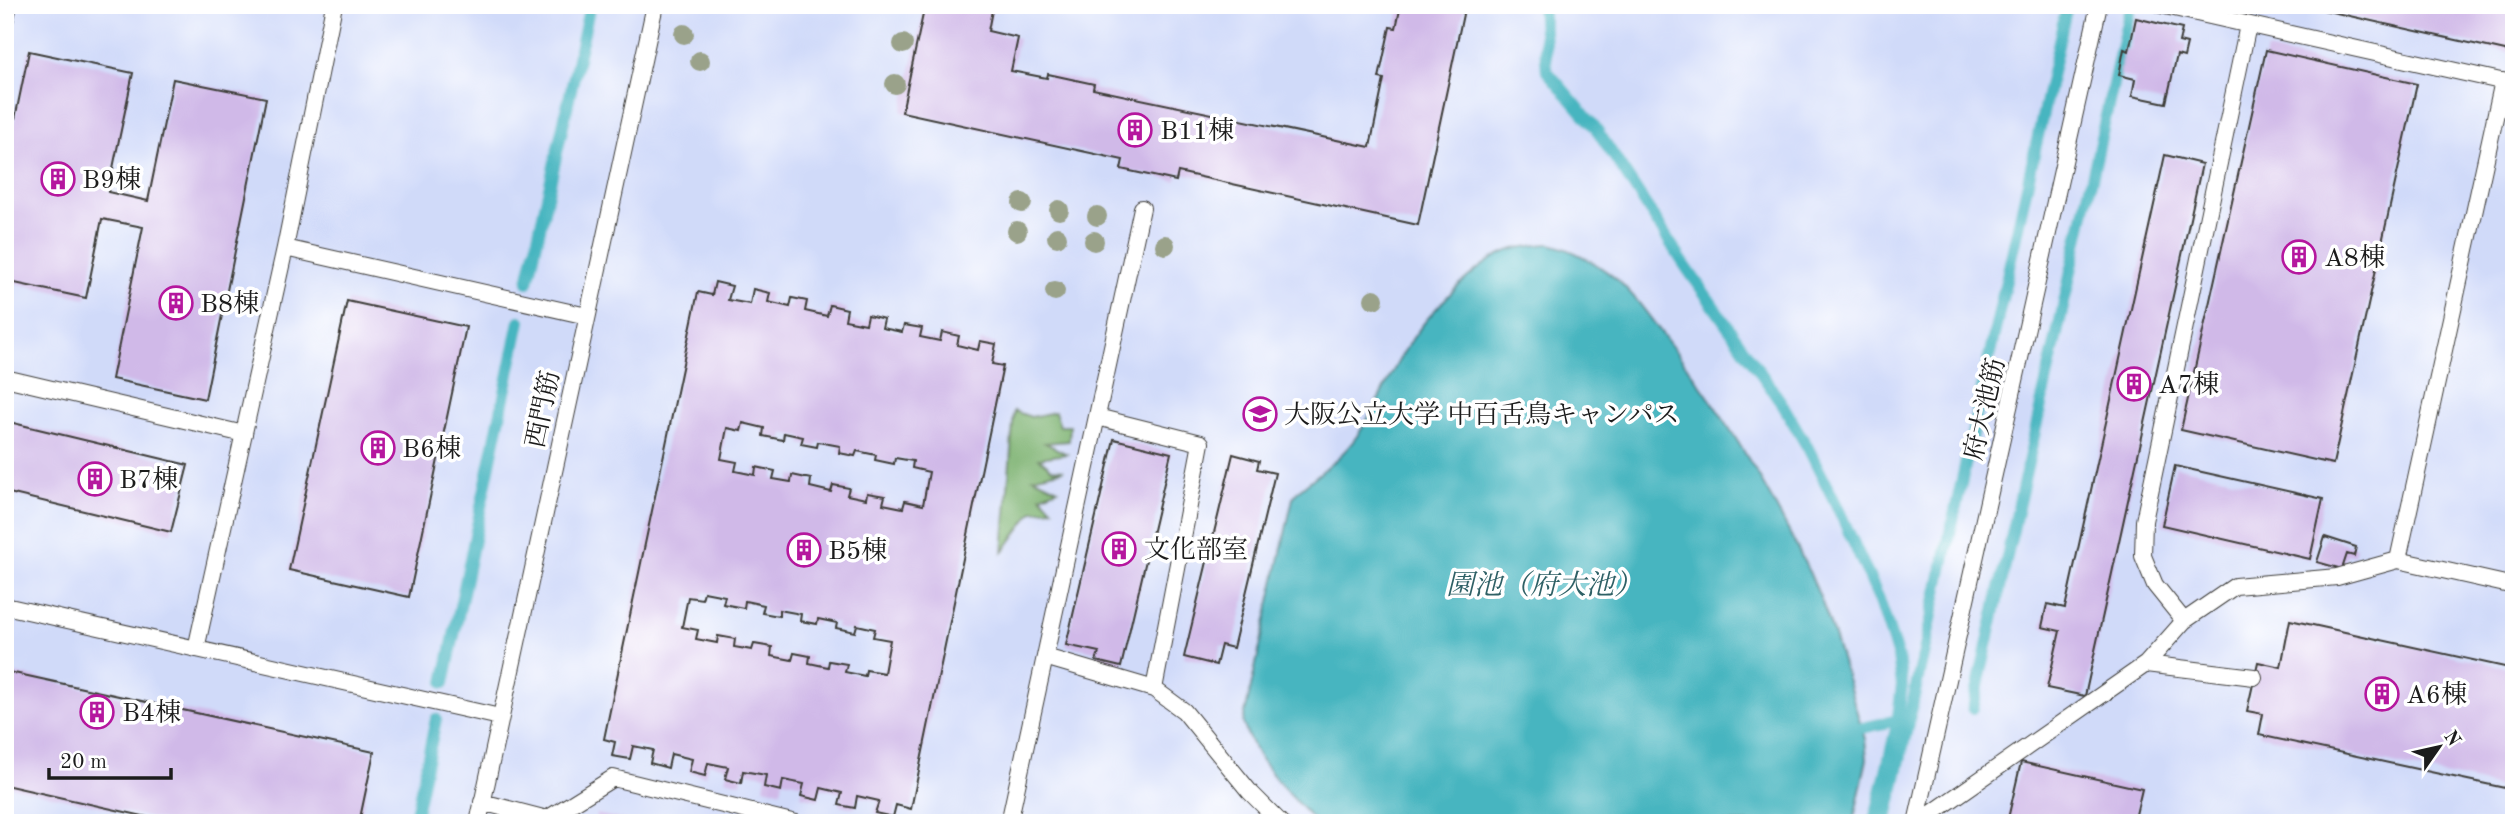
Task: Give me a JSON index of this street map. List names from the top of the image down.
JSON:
{
  "streets": {
    "lane": ["西門筋", "府大池筋"]
  },
  "water": ["園池（府大池）"],
  "places": {
    "building": [
      "B11棟",
      "B9棟",
      "A8棟",
      "B8棟",
      "A7棟",
      "B6棟",
      "B7棟",
      "文化部室",
      "B5棟",
      "A6棟",
      "B4棟"
    ],
    "school or university": ["大阪公立大学 中百舌鳥キャンパス"]
  },
  "scale_bar": "20 m",
  "north": "top right"
}
